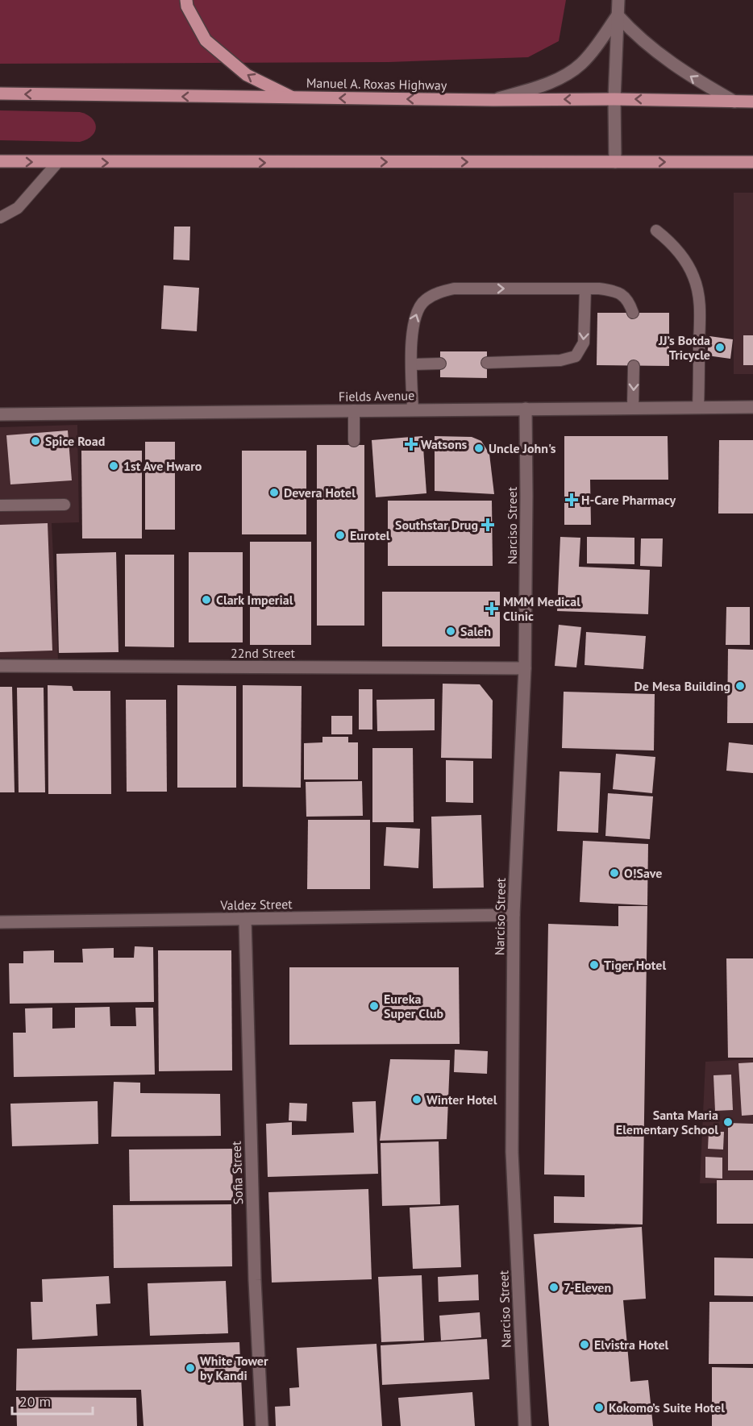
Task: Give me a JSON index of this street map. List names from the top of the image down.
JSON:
{
  "streets": {
    "main road": ["Manuel A. Roxas Highway"],
    "street": [
      "Fields Avenue",
      "Narciso Street",
      "22nd Street",
      "Valdez Street",
      "Sofia Street"
    ]
  },
  "crossings": [
    ["Fields Avenue", "Narciso Street"],
    ["Narciso Street", "22nd Street"],
    ["Narciso Street", "Valdez Street"],
    ["Valdez Street", "Sofia Street"]
  ],
  "places": {
    "other": [
      "JJ’s Botda Tricycle",
      "Spice Road",
      "Uncle John's",
      "1st Ave Hwaro",
      "Devera Hotel",
      "Eurotel",
      "Clark Imperial",
      "Saleh",
      "De Mesa Building",
      "O!Save",
      "Tiger Hotel",
      "Eureka Super Club",
      "Winter Hotel",
      "Santa Maria Elementary School",
      "7-Eleven",
      "Elvistra Hotel",
      "White Tower by Kandi",
      "Kokomo’s Suite Hotel"
    ],
    "health": [
      "Watsons",
      "H-Care Pharmacy",
      "Southstar Drug",
      "MMM Medical Clinic"
    ]
  },
  "scale_bar": "20 m"
}
